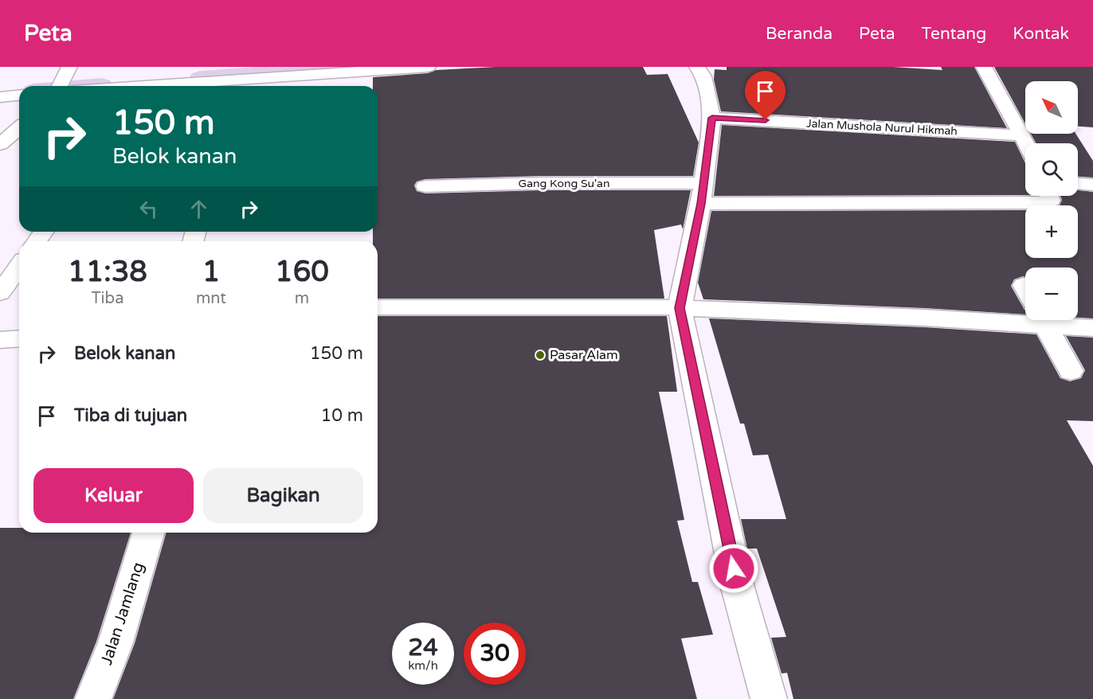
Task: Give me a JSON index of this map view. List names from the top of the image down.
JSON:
{
  "streets": {
    "street": ["Jalan Mushola Nurul Hikmah", "Gang Kong Su'an", "Jalan Jamlang"]
  },
  "places": ["Pasar Alam"],
  "north": "top left",
  "page": {
    "header": "Peta",
    "nav": [
      "Beranda",
      "Peta",
      "Tentang",
      "Kontak"
    ],
    "map_buttons": ["+", "−"],
    "turn": ["150 m", "Belok kanan"],
    "eta": [
      "11:38",
      "Tiba",
      "1",
      "mnt",
      "160",
      "m"
    ],
    "list": [
      {
        "name": "Belok kanan",
        "value": "150 m"
      },
      {
        "name": "Tiba di tujuan",
        "value": "10 m"
      }
    ],
    "buttons": ["Keluar", "Bagikan"],
    "speed": "24 km/h",
    "limit": "30"
  }
}
